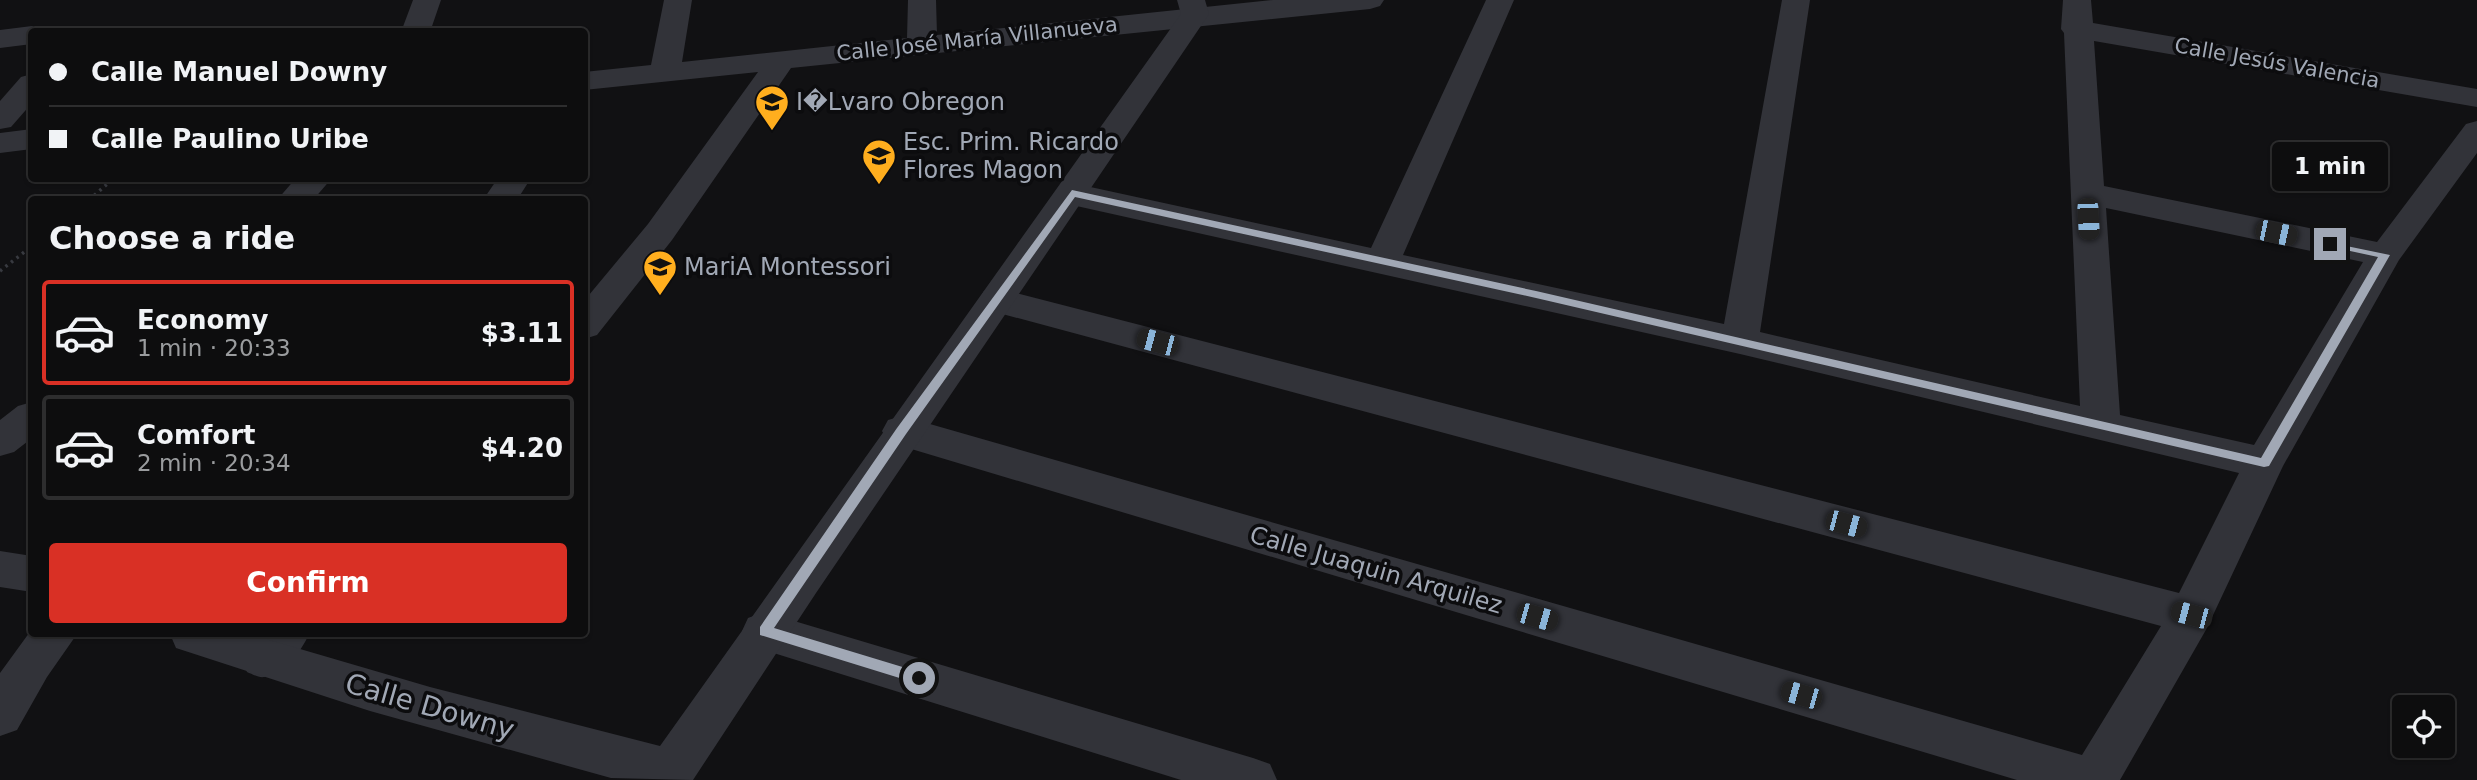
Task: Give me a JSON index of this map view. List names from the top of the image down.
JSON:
{
  "streets": {
    "street": [
      "Calle José María Villanueva",
      "Calle Jesús Valencia",
      "Calle Juaquin Arquilez",
      "Calle Downy"
    ]
  },
  "places": {
    "school or university": ["I�Lvaro Obregon", "Esc. Prim. Ricardo Flores Magon", "MariA Montessori"]
  },
  "page": {
    "banner": ["Calle Manuel Downy", "Calle Paulino Uribe"],
    "bubble": "1 min",
    "heading": "Choose a ride",
    "list": [
      {
        "name": "Economy",
        "note": "1 min · 20:33",
        "value": "$3.11"
      },
      {
        "name": "Comfort",
        "note": "2 min · 20:34",
        "value": "$4.20"
      }
    ],
    "buttons": "Confirm"
  }
}
